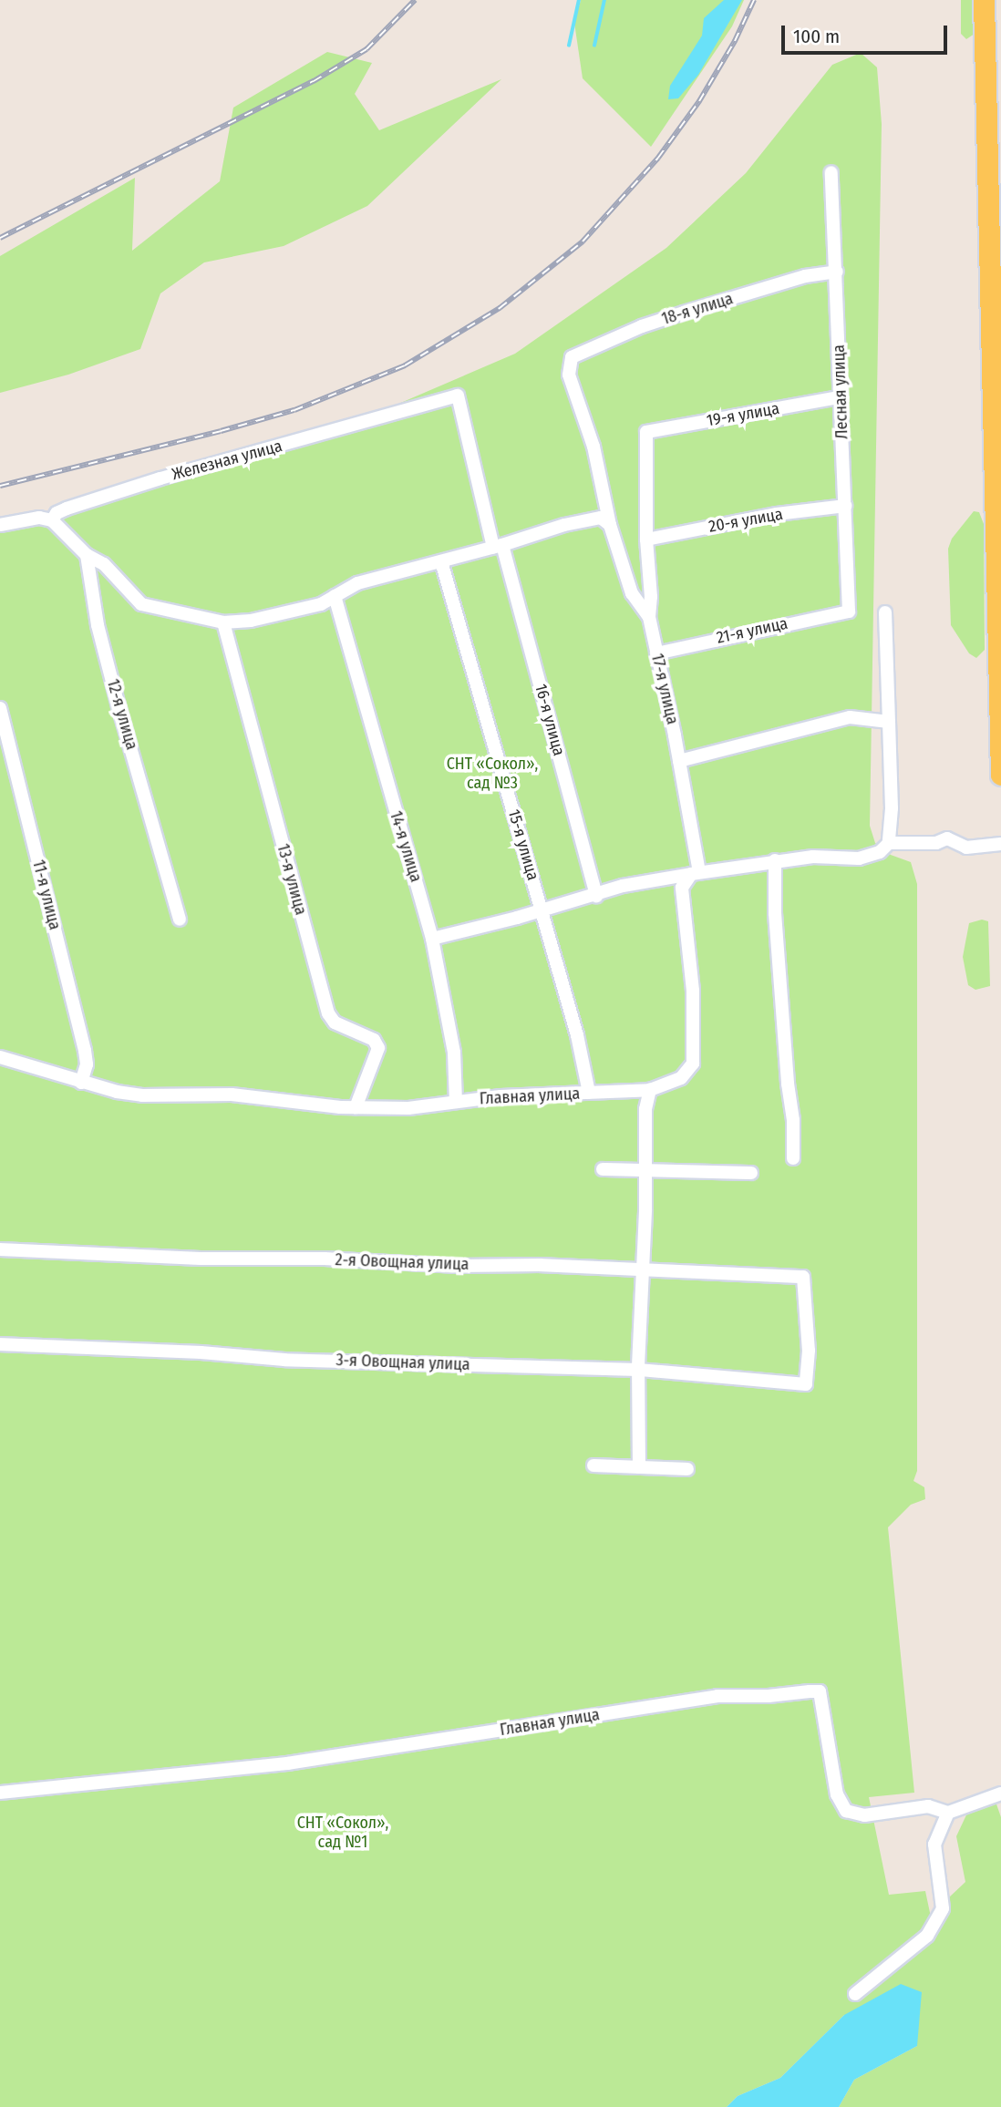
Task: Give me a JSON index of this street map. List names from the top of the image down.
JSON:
{
  "streets": {
    "street": [
      "18-я улица",
      "Лесная улица",
      "19-я улица",
      "Железная улица",
      "20-я улица",
      "21-я улица",
      "17-я улица",
      "12-я улица",
      "16-я улица",
      "15-я улица",
      "14-я улица",
      "13-я улица",
      "11-я улица",
      "Главная улица",
      "2-я Овощная улица",
      "3-я Овощная улица"
    ]
  },
  "crossings": [
    ["18-я улица", "Лесная улица"],
    ["18-я улица", "17-я улица"],
    ["Лесная улица", "19-я улица"],
    ["Лесная улица", "20-я улица"],
    ["Лесная улица", "21-я улица"],
    ["19-я улица", "20-я улица"],
    ["Железная улица", "16-я улица"],
    ["21-я улица", "17-я улица"],
    ["17-я улица", "Главная улица"],
    ["15-я улица", "Главная улица"],
    ["14-я улица", "Главная улица"],
    ["13-я улица", "Главная улица"],
    ["11-я улица", "Главная улица"],
    ["2-я Овощная улица", "3-я Овощная улица"]
  ],
  "parks": ["СНТ «Сокол», сад №3", "СНТ «Сокол», сад №1"],
  "scale_bar": "100 m"
}
